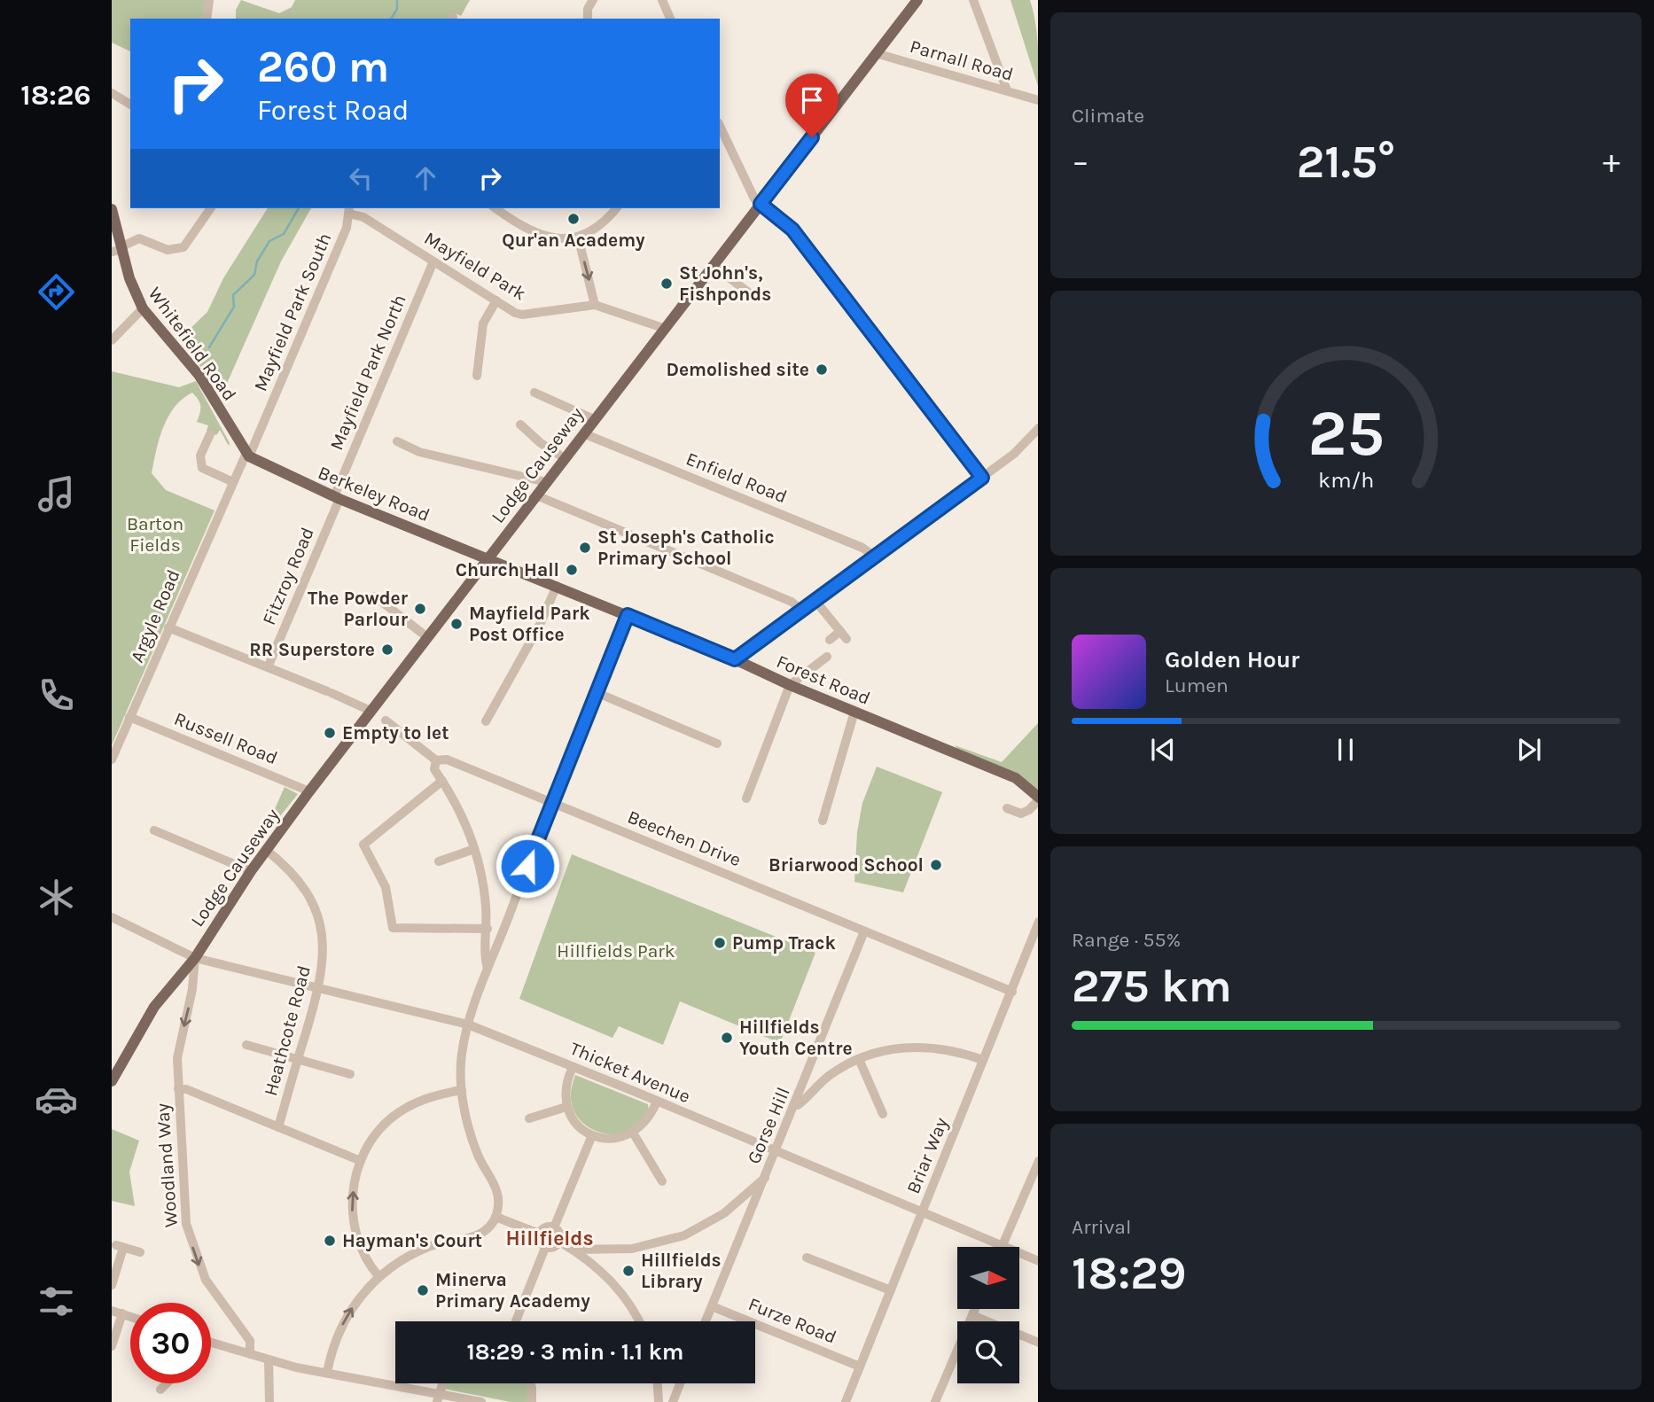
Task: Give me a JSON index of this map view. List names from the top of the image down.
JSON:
{
  "streets": {
    "main road": [
      "Whitefield Road",
      "Lodge Causeway",
      "Berkeley Road",
      "Forest Road"
    ],
    "street": [
      "Parnall Road",
      "Mayfield Park",
      "Mayfield Park South",
      "Mayfield Park North",
      "Enfield Road",
      "Fitzroy Road",
      "Argyle Road",
      "Russell Road",
      "Beechen Drive",
      "Heathcote Road",
      "Thicket Avenue",
      "Gorse Hill",
      "Briar Way",
      "Woodland Way",
      "Furze Road"
    ]
  },
  "crossings": [
    ["Parnall Road", "Lodge Causeway"],
    ["Mayfield Park", "Mayfield Park South"],
    ["Mayfield Park", "Mayfield Park North"],
    ["Mayfield Park", "Lodge Causeway"],
    ["Mayfield Park South", "Whitefield Road"],
    ["Mayfield Park South", "Berkeley Road"],
    ["Mayfield Park South", "Argyle Road"],
    ["Whitefield Road", "Berkeley Road"],
    ["Whitefield Road", "Argyle Road"],
    ["Mayfield Park North", "Berkeley Road"],
    ["Mayfield Park North", "Fitzroy Road"],
    ["Lodge Causeway", "Enfield Road"],
    ["Lodge Causeway", "Berkeley Road"],
    ["Lodge Causeway", "Forest Road"],
    ["Lodge Causeway", "Russell Road"],
    ["Lodge Causeway", "Heathcote Road"],
    ["Lodge Causeway", "Thicket Avenue"],
    ["Lodge Causeway", "Woodland Way"],
    ["Berkeley Road", "Fitzroy Road"],
    ["Berkeley Road", "Argyle Road"],
    ["Berkeley Road", "Forest Road"],
    ["Argyle Road", "Russell Road"],
    ["Beechen Drive", "Gorse Hill"],
    ["Beechen Drive", "Briar Way"],
    ["Heathcote Road", "Thicket Avenue"],
    ["Thicket Avenue", "Gorse Hill"],
    ["Thicket Avenue", "Briar Way"],
    ["Thicket Avenue", "Woodland Way"],
    ["Gorse Hill", "Furze Road"],
    ["Briar Way", "Furze Road"]
  ],
  "one_way": ["Woodland Way"],
  "districts": ["Hillfields"],
  "parks": ["Barton Fields", "Hillfields Park"],
  "places": [
    "Qur'an Academy",
    "St John's, Fishponds",
    "Demolished site",
    "St Joseph's Catholic Primary School",
    "Church Hall",
    "The Powder Parlour",
    "Mayfield Park Post Office",
    "RR Superstore",
    "Empty to let",
    "Briarwood School",
    "Pump Track",
    "Hillfields Youth Centre",
    "Hayman's Court",
    "Hillfields Library",
    "Minerva Primary Academy"
  ],
  "north": "right",
  "page": {
    "tabs": "18:26",
    "tile": [
      "Climate",
      ["Range · 55%", "275 km"],
      ["Arrival", "18:29"]
    ],
    "turn": ["260 m", "Forest Road"],
    "heat": ["−", "21.5°", "+"],
    "song": ["Golden Hour", "Lumen"],
    "limit": "30",
    "trip": "18:29 · 3 min · 1.1 km",
    "gauge": ["25", "km/h"]
  }
}
